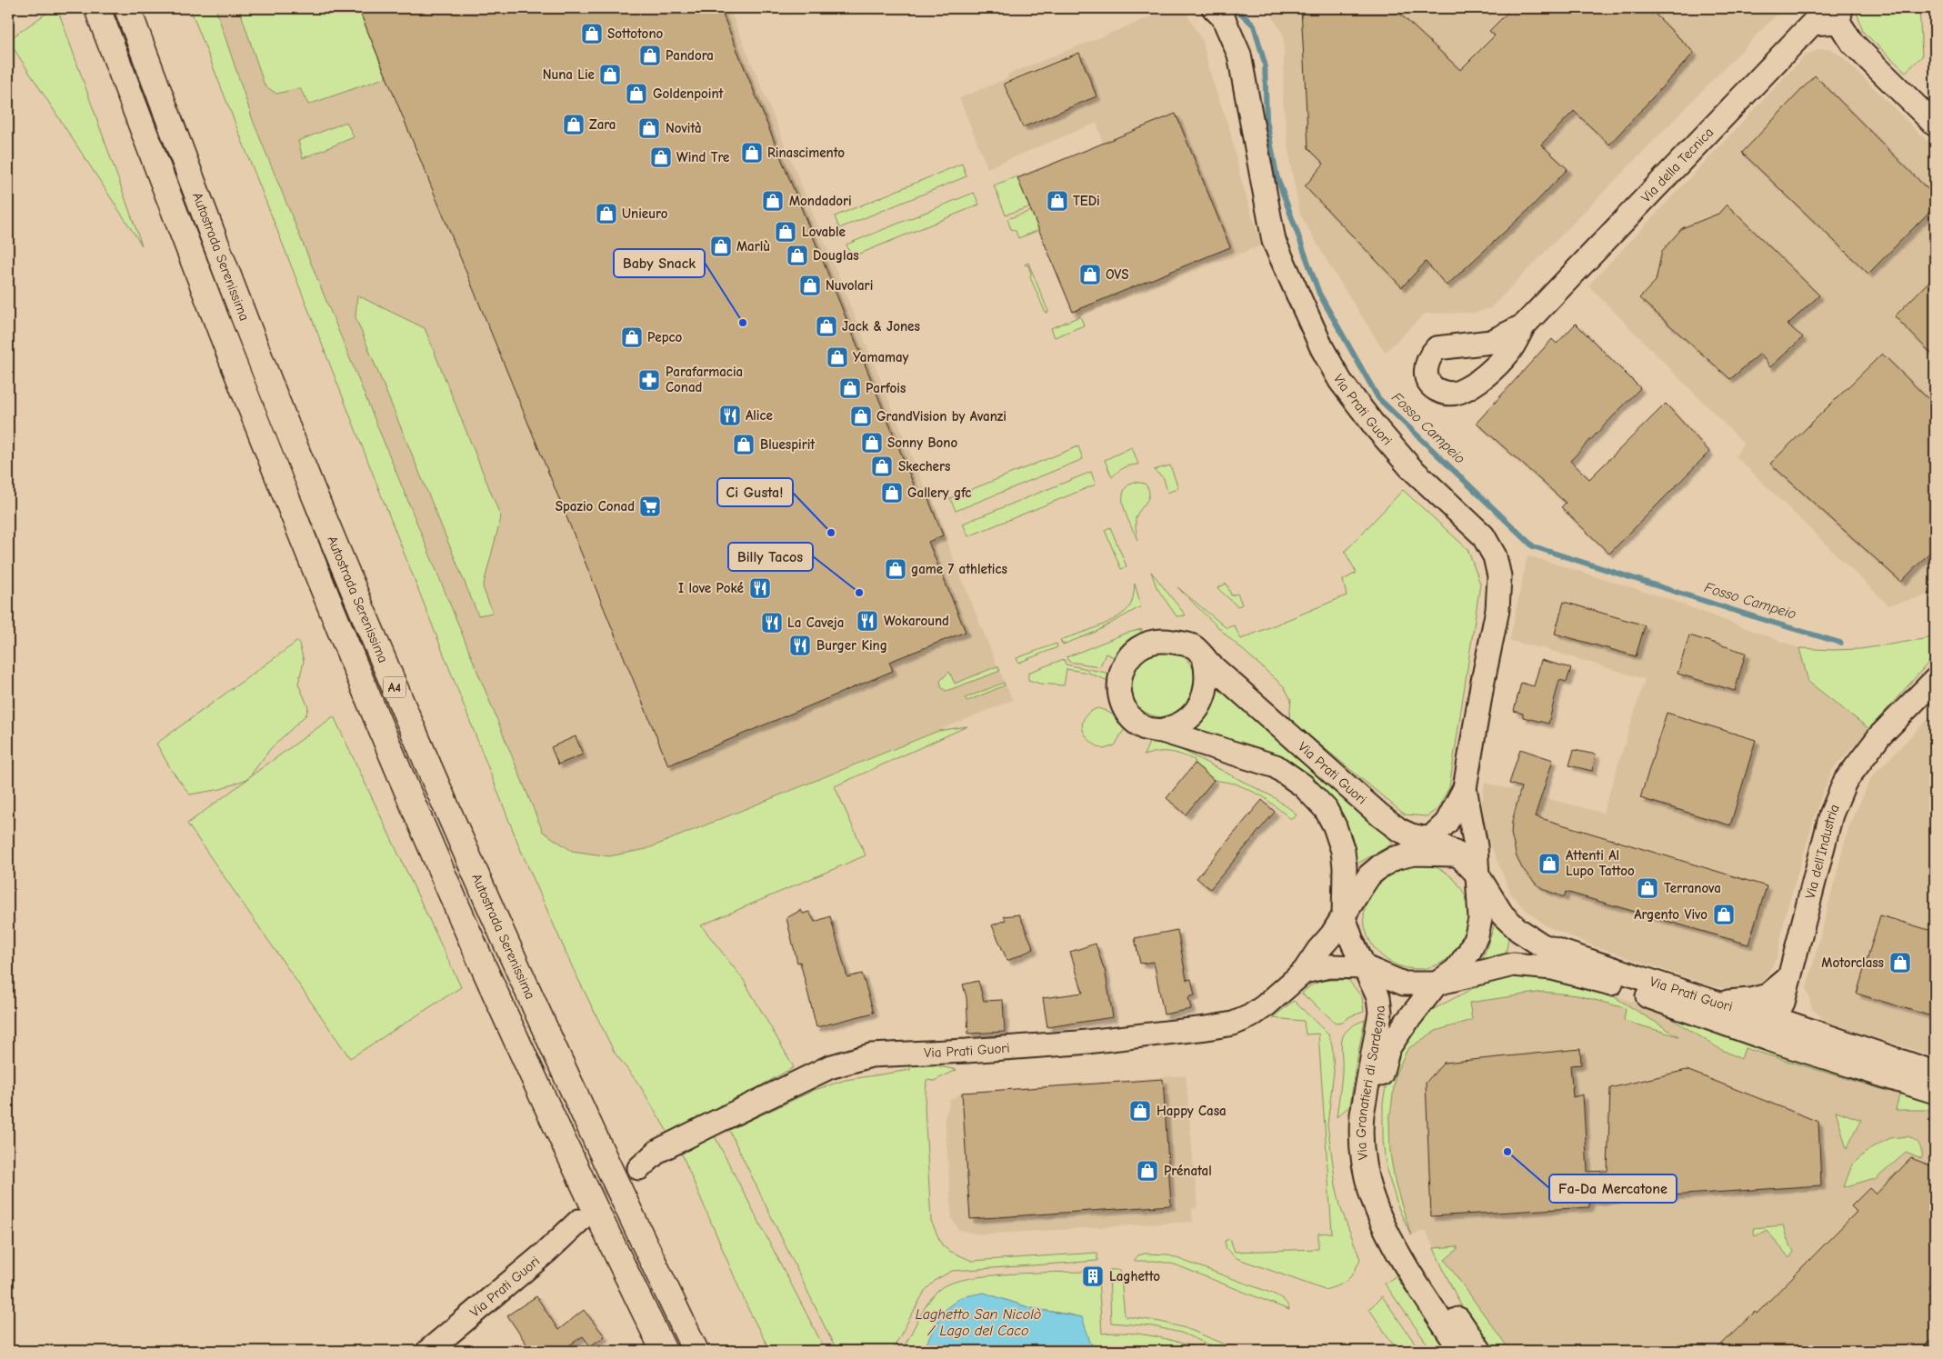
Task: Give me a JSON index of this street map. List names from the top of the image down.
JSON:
{
  "streets": {
    "highway": ["Autostrada Serenissima", "A4"],
    "street": [
      "Via della Tecnica",
      "Via Prati Guori",
      "Via dell'Industria",
      "Via Granatieri di Sardegna"
    ]
  },
  "crossings": [
    ["Via Prati Guori", "Via dell'Industria"],
    ["Via Prati Guori", "Via Granatieri di Sardegna"]
  ],
  "water": ["Fosso Campeio", "Laghetto San Nicolò / Lago del Caco"],
  "places": {
    "shop": [
      "Sottotono",
      "Pandora",
      "Nuna Lie",
      "Goldenpoint",
      "Zara",
      "Novità",
      "Rinascimento",
      "Wind Tre",
      "Mondadori",
      "TEDi",
      "Unieuro",
      "Lovable",
      "Marlù",
      "Douglas",
      "OVS",
      "Nuvolari",
      "Jack & Jones",
      "Pepco",
      "Yamamay",
      "Parfois",
      "GrandVision by Avanzi",
      "Sonny Bono",
      "Bluespirit",
      "Skechers",
      "Gallery gfc",
      "game 7 athletics",
      "Attenti Al Lupo Tattoo",
      "Terranova",
      "Argento Vivo",
      "Motorclass",
      "Happy Casa",
      "Prénatal"
    ],
    "other": [
      "Baby Snack",
      "Ci Gusta!",
      "Billy Tacos",
      "Fa-Da Mercatone"
    ],
    "pharmacy": ["Parafarmacia Conad"],
    "restaurant": [
      "Alice",
      "I love Poké",
      "Wokaround",
      "La Caveja",
      "Burger King"
    ],
    "supermarket": ["Spazio Conad"],
    "building": ["Laghetto"]
  }
}
